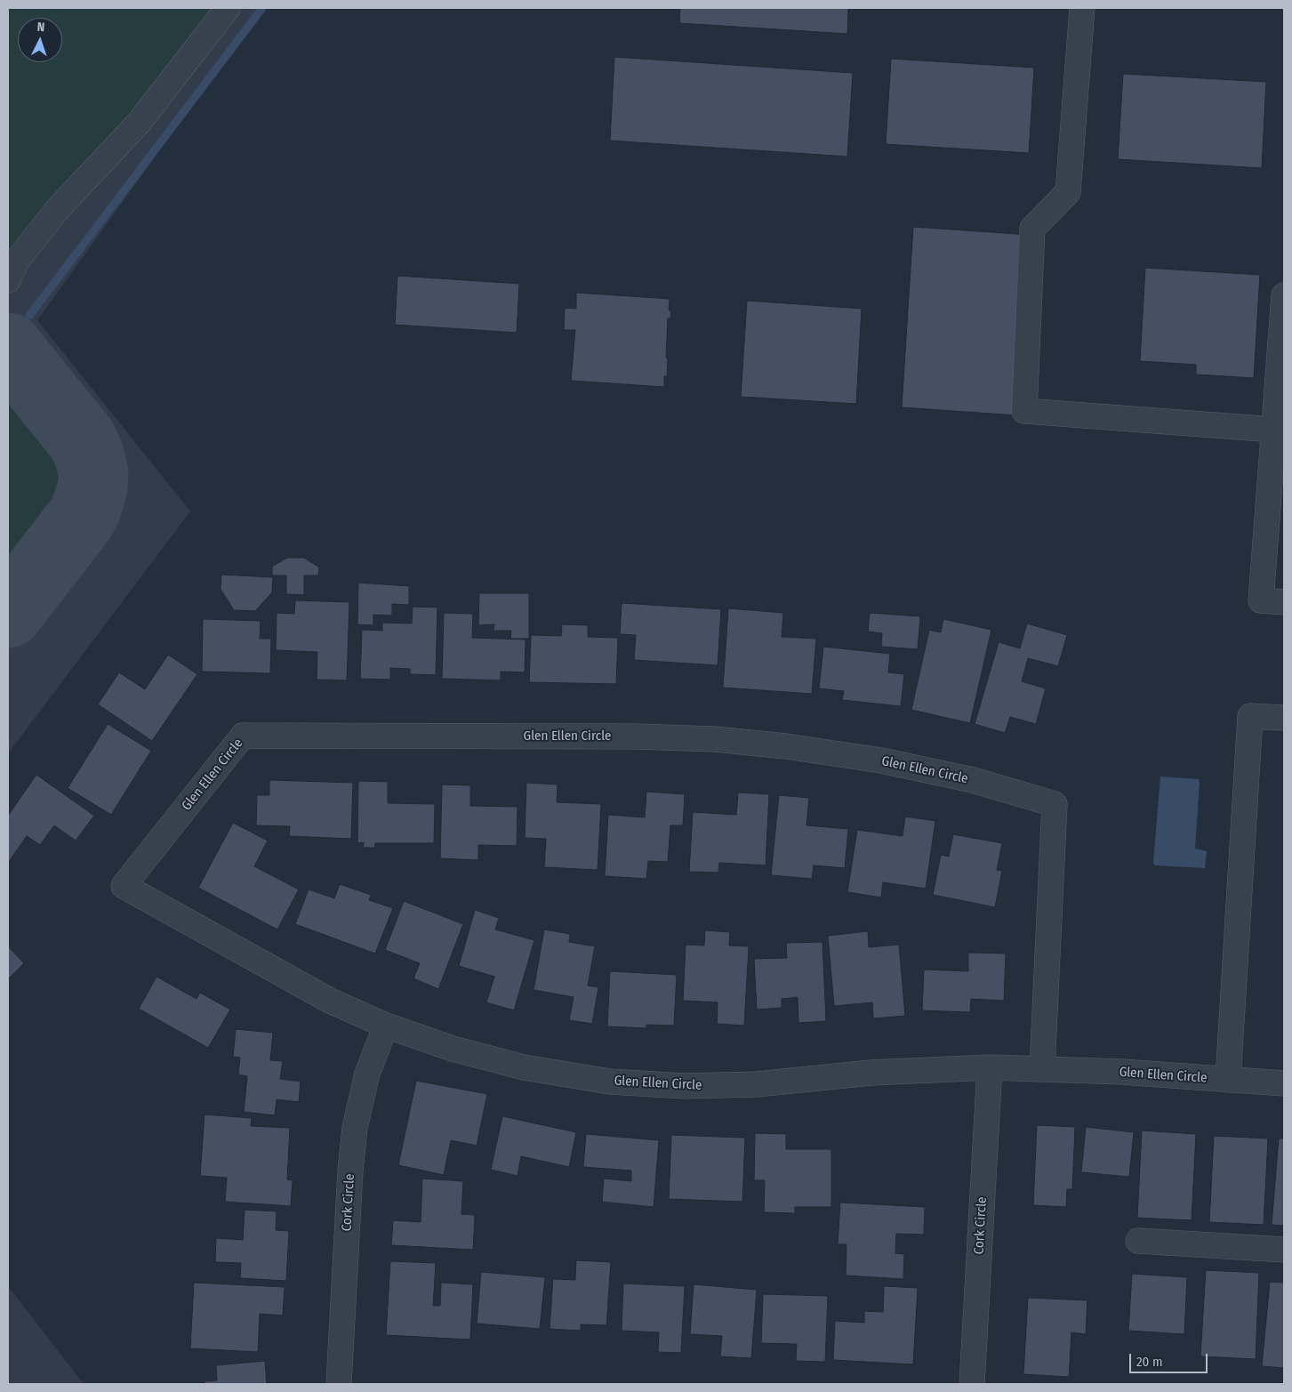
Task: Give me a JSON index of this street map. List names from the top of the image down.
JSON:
{
  "streets": {
    "street": ["Glen Ellen Circle", "Cork Circle"]
  },
  "crossings": [
    ["Glen Ellen Circle", "Cork Circle"]
  ],
  "scale_bar": "20 m",
  "north": "top"
}
